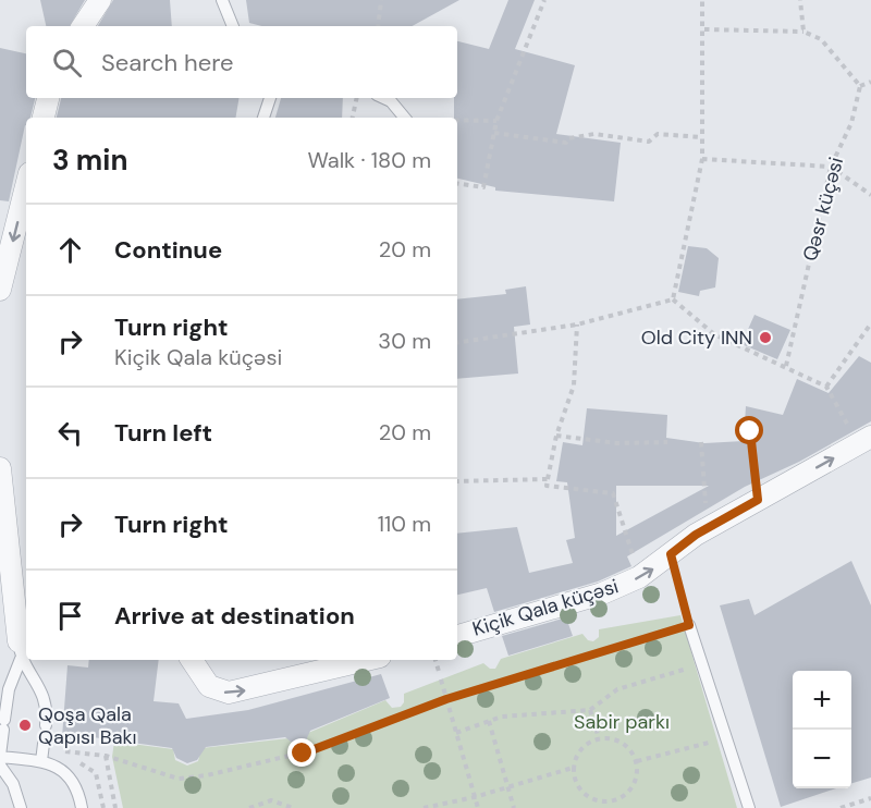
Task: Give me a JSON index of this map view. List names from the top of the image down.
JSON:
{
  "streets": {
    "street": ["Kiçik Qala küçəsi"],
    "path": ["Qəsr küçəsi"]
  },
  "one_way": ["Kiçik Qala küçəsi"],
  "parks": ["Sabir parkı"],
  "places": ["Old City INN", "Qoşa Qala Qapısı Bakı"],
  "page": {
    "search": "Search here",
    "heading": ["3 min", "Walk · 180 m"],
    "list": [
      ["Continue", "20 m"],
      ["Turn right", "Kiçik Qala küçəsi", "30 m"],
      ["Turn left", "20 m"],
      ["Turn right", "110 m"],
      "Arrive at destination"
    ],
    "map_buttons": ["+", "−"]
  }
}
